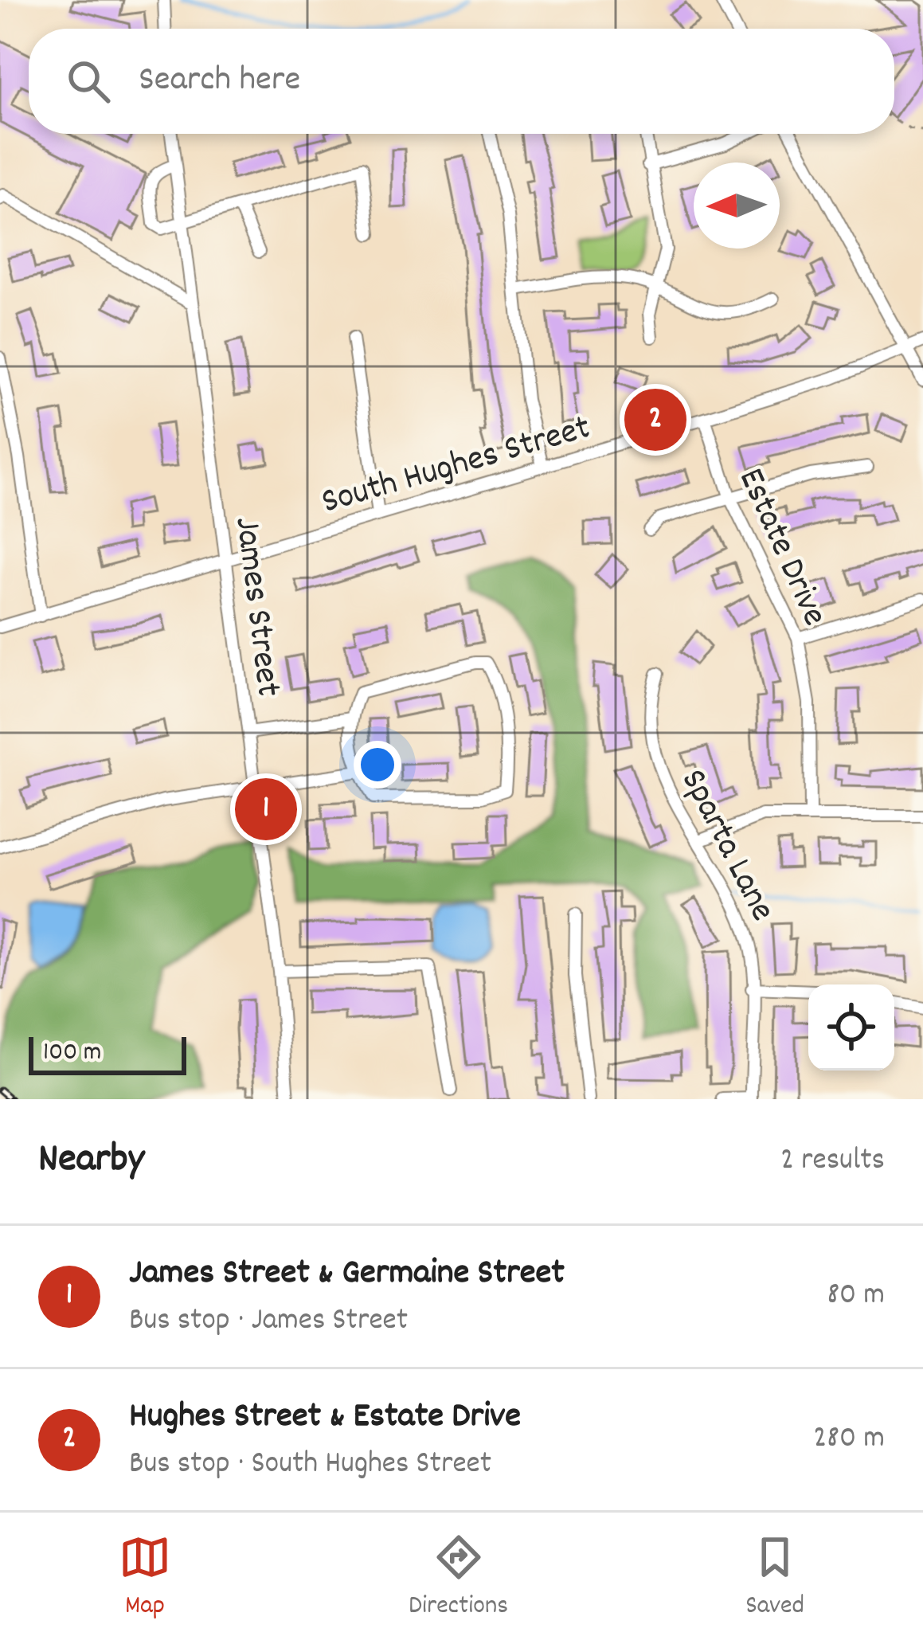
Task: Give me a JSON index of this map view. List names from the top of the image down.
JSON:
{
  "streets": {
    "street": [
      "South Hughes Street",
      "Estate Drive",
      "James Street",
      "Sparta Lane"
    ]
  },
  "crossings": [
    ["South Hughes Street", "Estate Drive"],
    ["South Hughes Street", "James Street"]
  ],
  "scale_bar": "100 m",
  "north": "left",
  "page": {
    "search": "Search here",
    "pins": ["2", "1"],
    "scale": "100 m",
    "heading": ["Nearby", "2 results"],
    "list": [
      {
        "mark": "1",
        "name": "James Street & Germaine Street",
        "note": "Bus stop · James Street",
        "value": "80 m"
      },
      {
        "mark": "2",
        "name": "Hughes Street & Estate Drive",
        "note": "Bus stop · South Hughes Street",
        "value": "280 m"
      }
    ],
    "nav": ["Map", "Directions", "Saved"]
  }
}
